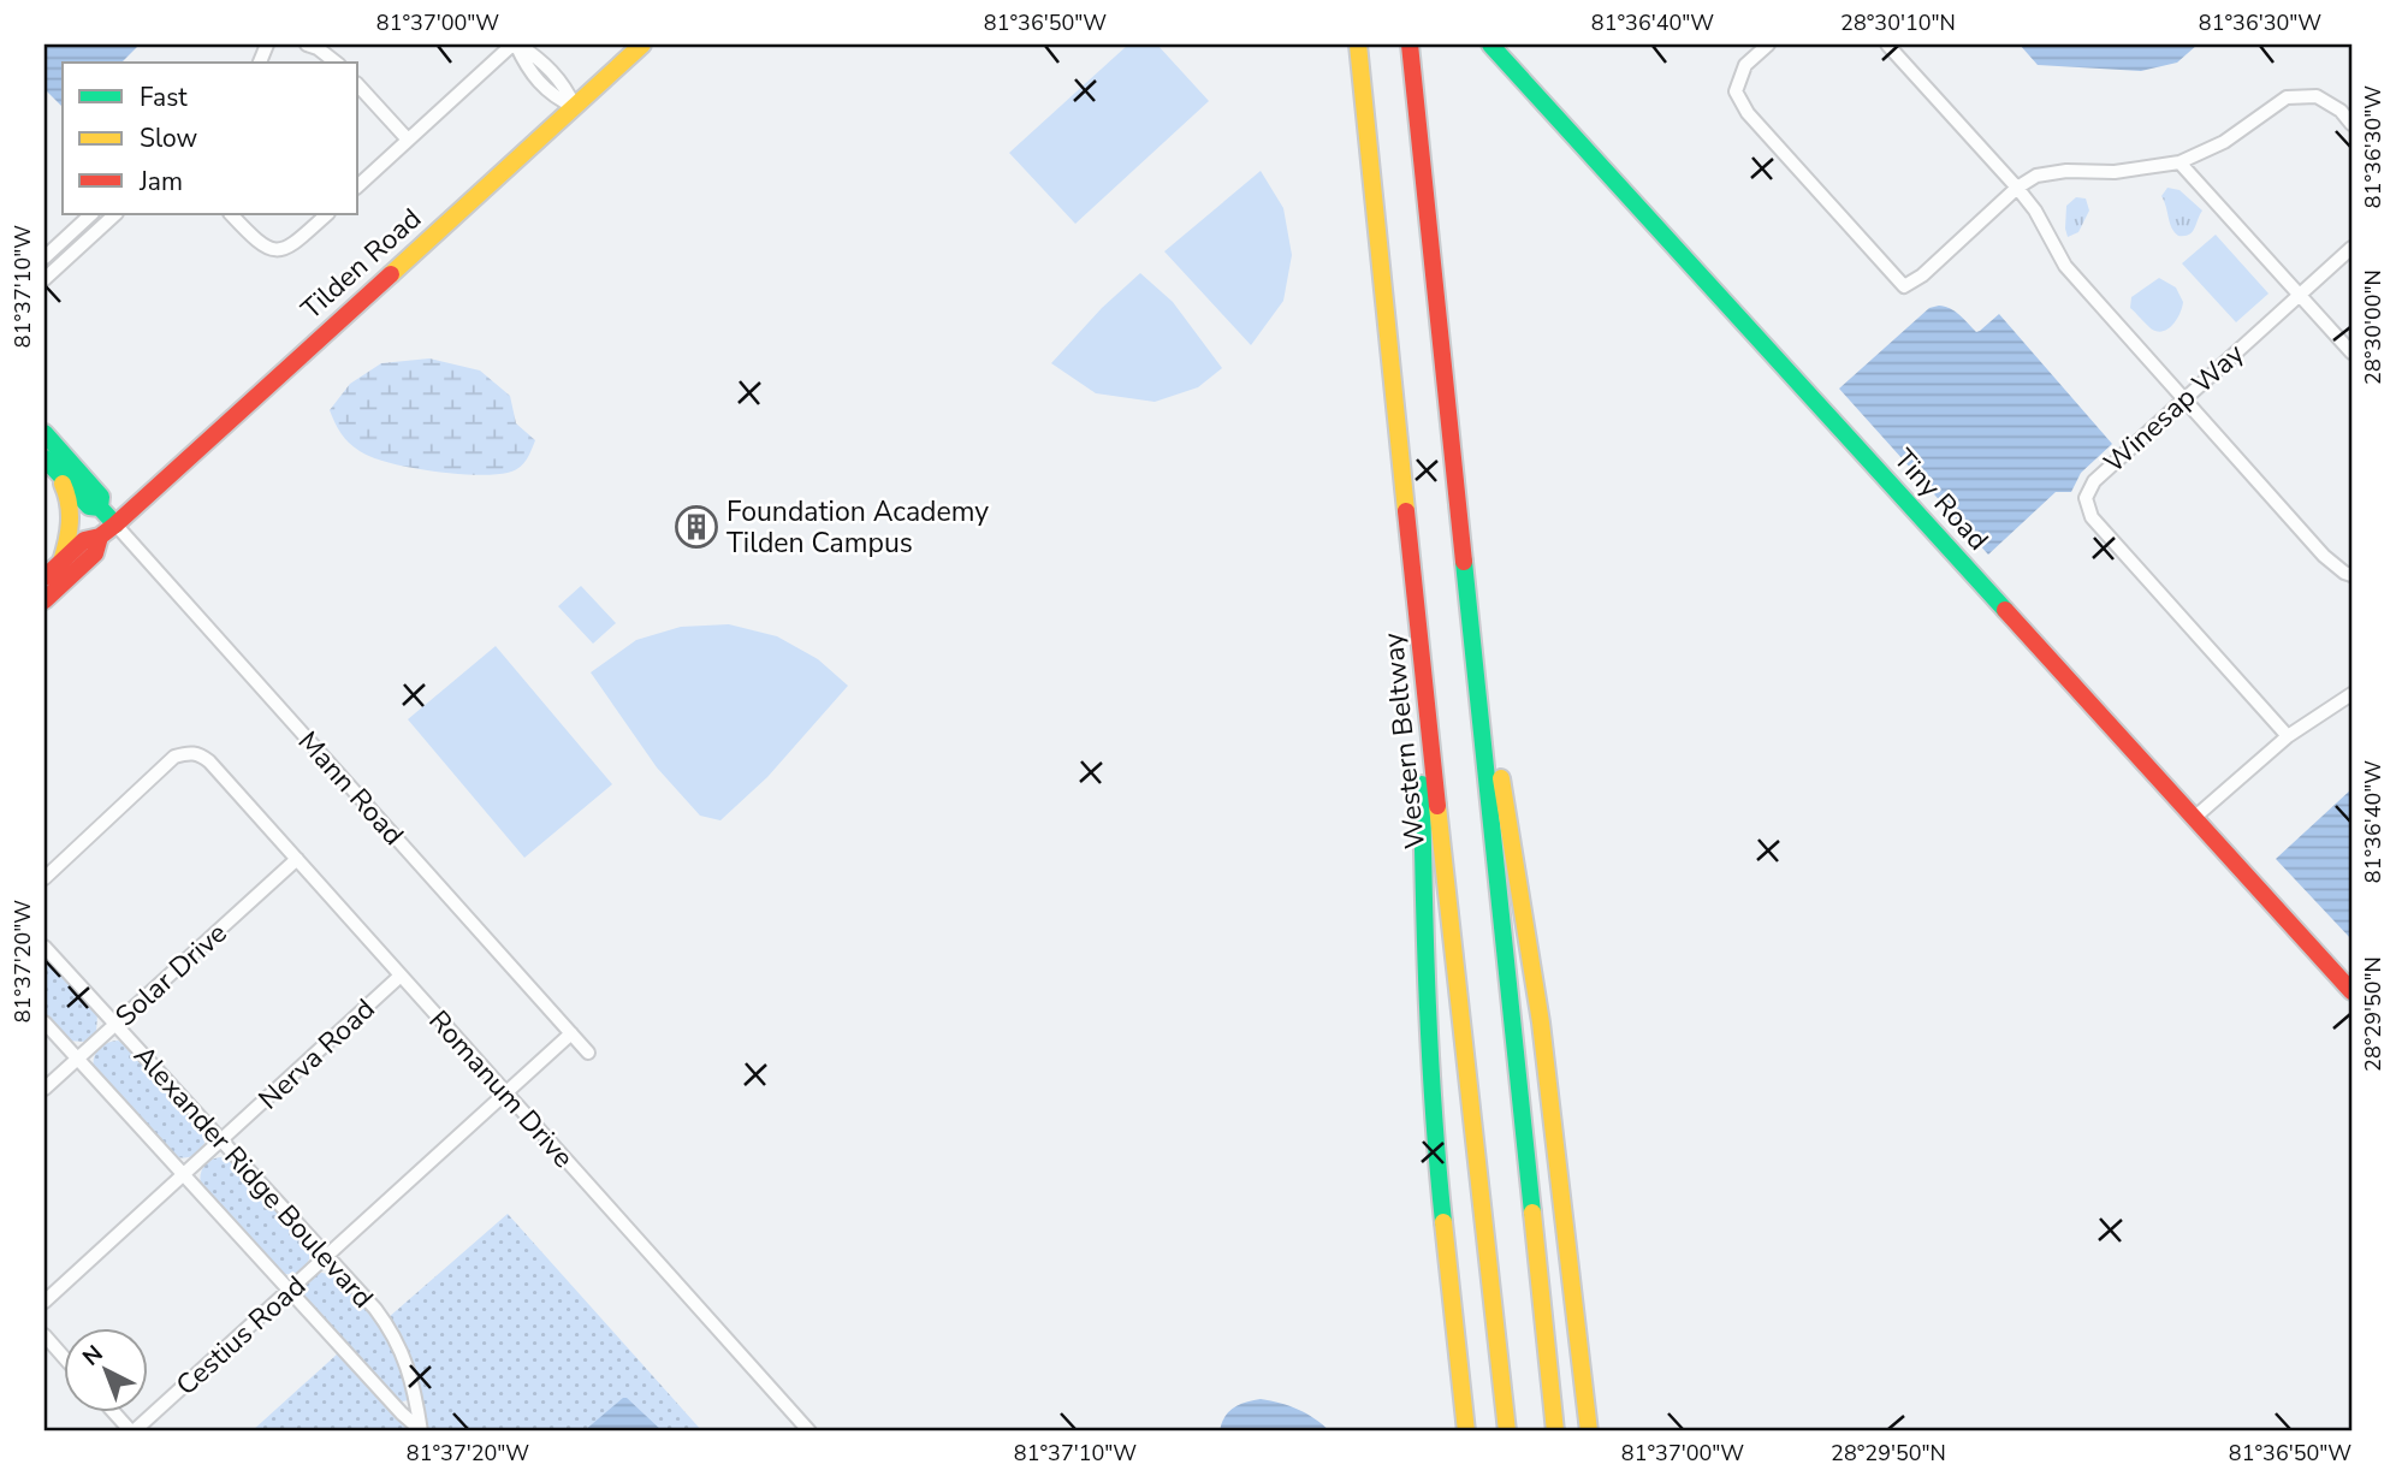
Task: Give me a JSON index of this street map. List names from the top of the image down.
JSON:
{
  "streets": {
    "main road": ["Tilden Road", "Tiny Road", "Western Beltway"],
    "street": [
      "Winesap Way",
      "Mann Road",
      "Solar Drive",
      "Nerva Road",
      "Romanum Drive",
      "Alexander Ridge Boulevard",
      "Cestius Road"
    ]
  },
  "crossings": [
    ["Tilden Road", "Mann Road"],
    ["Mann Road", "Cestius Road"],
    ["Solar Drive", "Romanum Drive"],
    ["Solar Drive", "Alexander Ridge Boulevard"],
    ["Nerva Road", "Romanum Drive"],
    ["Nerva Road", "Alexander Ridge Boulevard"],
    ["Romanum Drive", "Cestius Road"],
    ["Alexander Ridge Boulevard", "Cestius Road"]
  ],
  "places": {
    "building": ["Foundation Academy Tilden Campus"]
  },
  "legend": ["Fast", "Slow", "Jam"],
  "north": "top left",
  "coordinates": [
    "81°37'00\"W",
    "81°36'50\"W",
    "81°36'40\"W",
    "28°30'10\"N",
    "81°36'30\"W",
    "81°37'10\"W",
    "28°30'00\"N",
    "81°37'20\"W",
    "28°29'50\"N"
  ]
}
